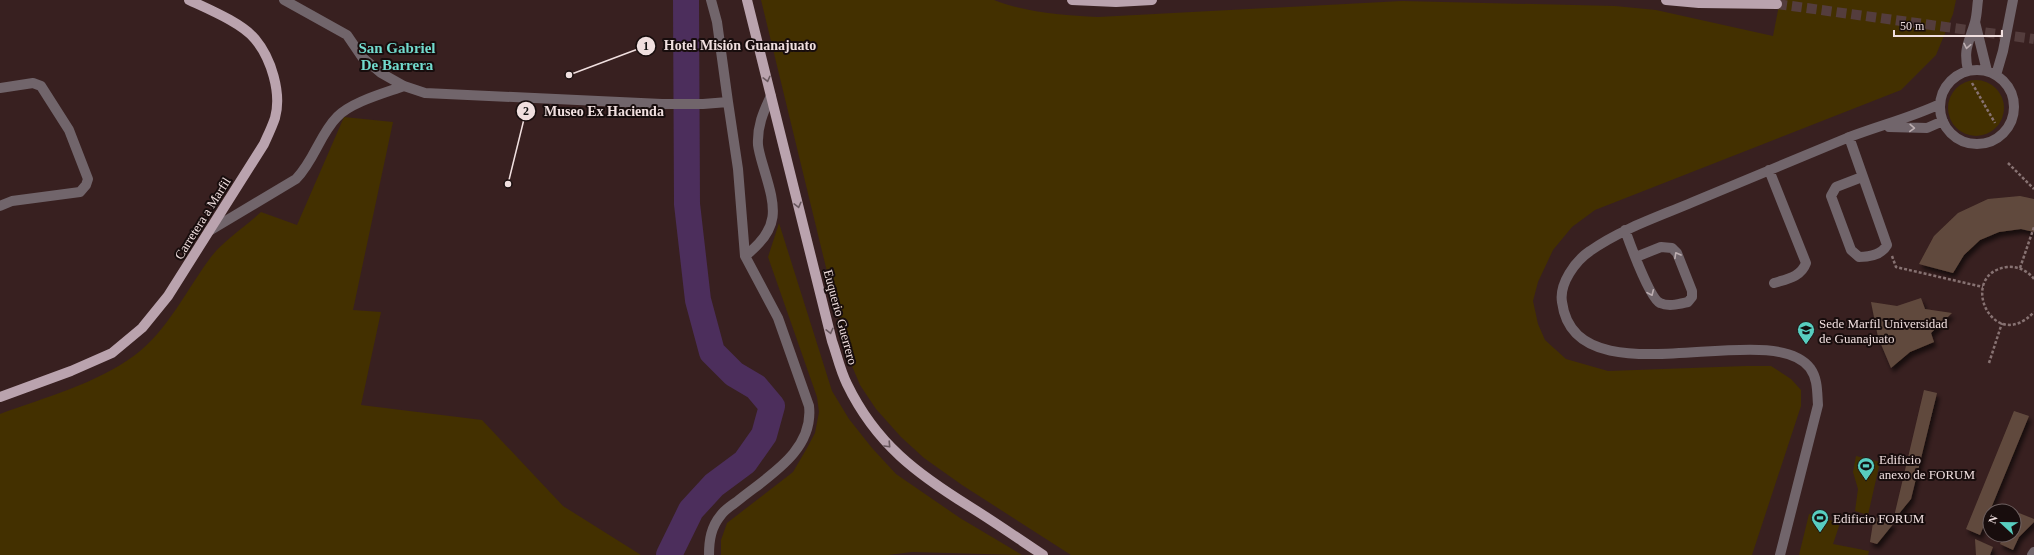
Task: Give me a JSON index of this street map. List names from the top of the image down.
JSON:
{
  "streets": {
    "main road": ["Carretera a Marfil", "Euquerio Guerrero"]
  },
  "one_way": ["Euquerio Guerrero"],
  "districts": ["San Gabriel De Barrera"],
  "places": {
    "other": ["Hotel Misión Guanajuato", "Museo Ex Hacienda"],
    "school or university": ["Sede Marfil Universidad de Guanajuato"],
    "sports": ["Edificio anexo de FORUM", "Edificio FORUM"]
  },
  "scale_bar": "50 m",
  "north": "left"
}
